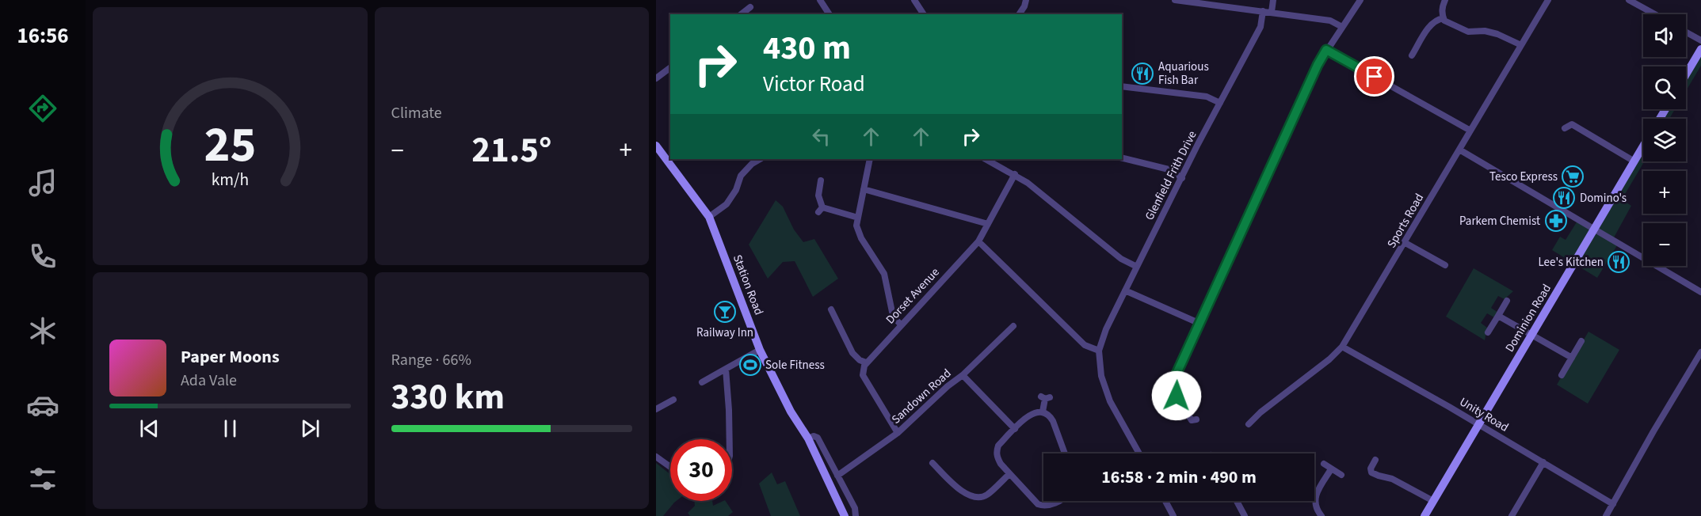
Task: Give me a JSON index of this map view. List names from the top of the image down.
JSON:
{
  "streets": {
    "street": [
      "Glenfield Frith Drive",
      "Sports Road",
      "Station Road",
      "Dorset Avenue",
      "Dominion Road",
      "Sandown Road",
      "Unity Road"
    ]
  },
  "crossings": [
    ["Sports Road", "Unity Road"],
    ["Station Road", "Sandown Road"],
    ["Dominion Road", "Unity Road"]
  ],
  "places": {
    "restaurant": ["Aquarious Fish Bar", "Domino's", "Lee's Kitchen"],
    "supermarket": ["Tesco Express"],
    "pharmacy": ["Parkem Chemist"],
    "bar": ["Railway Inn"],
    "sports": ["Sole Fitness"]
  },
  "page": {
    "tabs": "16:56",
    "tile": [
      "Climate",
      ["Range · 66%", "330 km"]
    ],
    "map_buttons": ["+", "−"],
    "turn": ["430 m", "Victor Road"],
    "heat": ["−", "21.5°", "+"],
    "song": ["Paper Moons", "Ada Vale"],
    "limit": "30",
    "trip": "16:58 · 2 min · 490 m",
    "gauge": ["25", "km/h"]
  }
}
